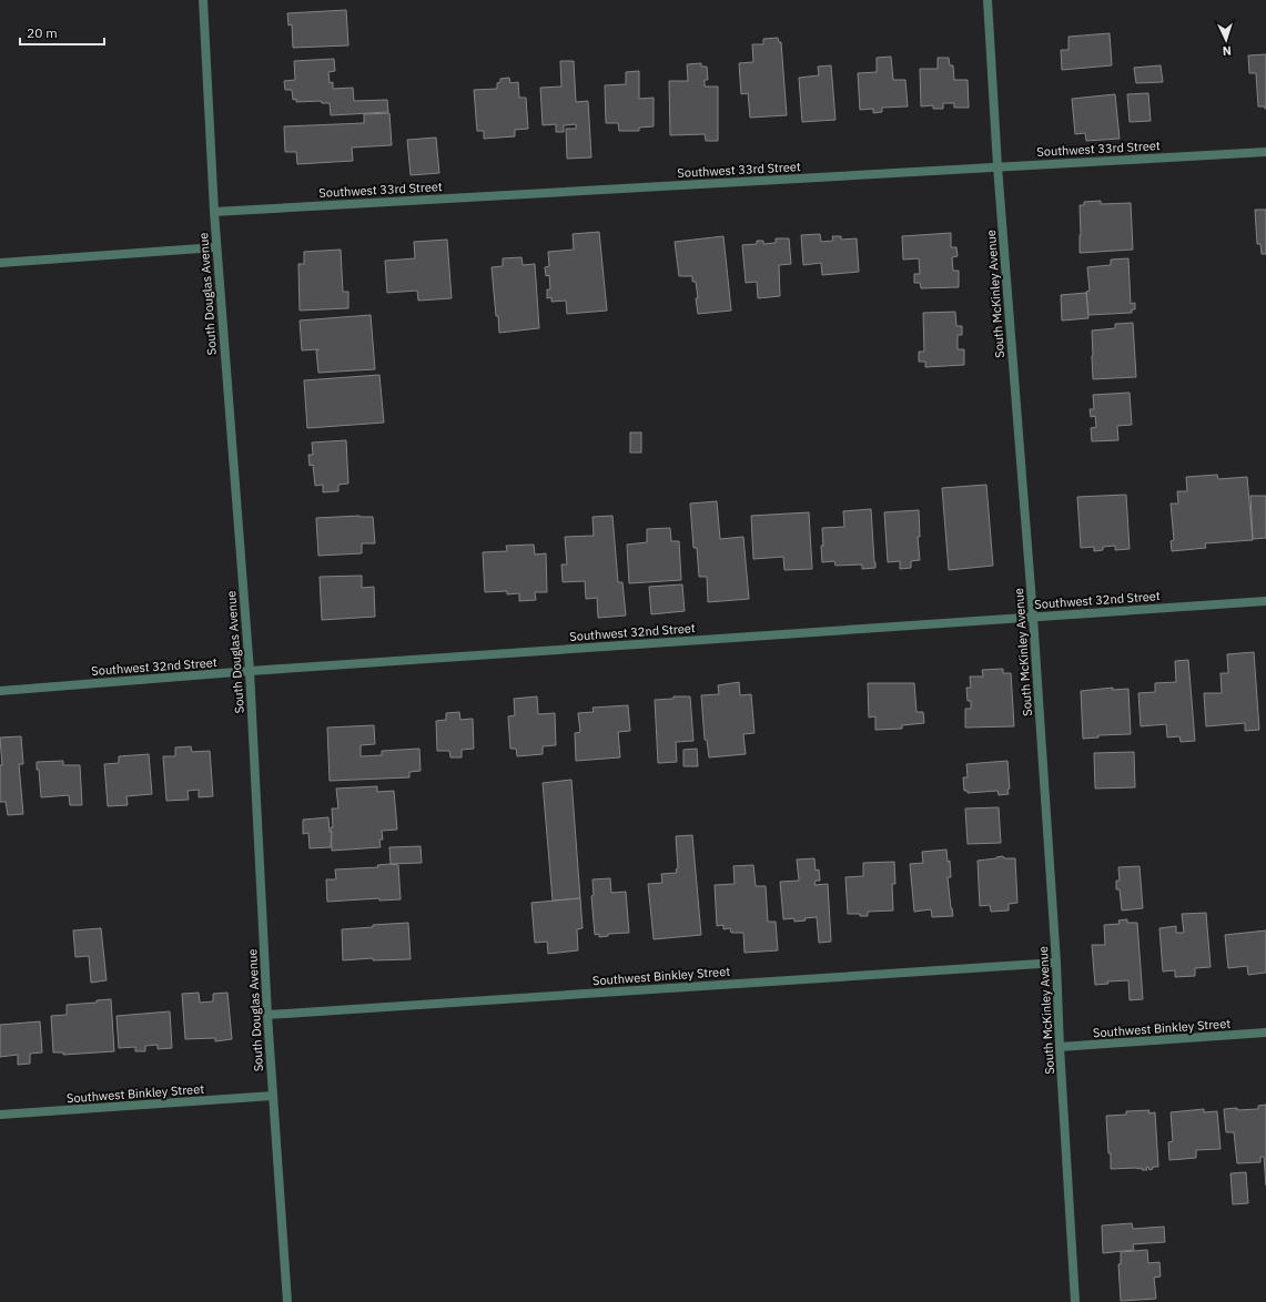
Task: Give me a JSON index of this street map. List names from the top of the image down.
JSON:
{
  "streets": {
    "street": [
      "Southwest 33rd Street",
      "South Douglas Avenue",
      "South McKinley Avenue",
      "Southwest 32nd Street",
      "Southwest Binkley Street"
    ]
  },
  "crossings": [
    ["Southwest 33rd Street", "South Douglas Avenue"],
    ["Southwest 33rd Street", "South McKinley Avenue"],
    ["South Douglas Avenue", "Southwest 32nd Street"],
    ["South Douglas Avenue", "Southwest Binkley Street"],
    ["South McKinley Avenue", "Southwest 32nd Street"],
    ["South McKinley Avenue", "Southwest Binkley Street"]
  ],
  "scale_bar": "20 m",
  "north": "bottom"
}
